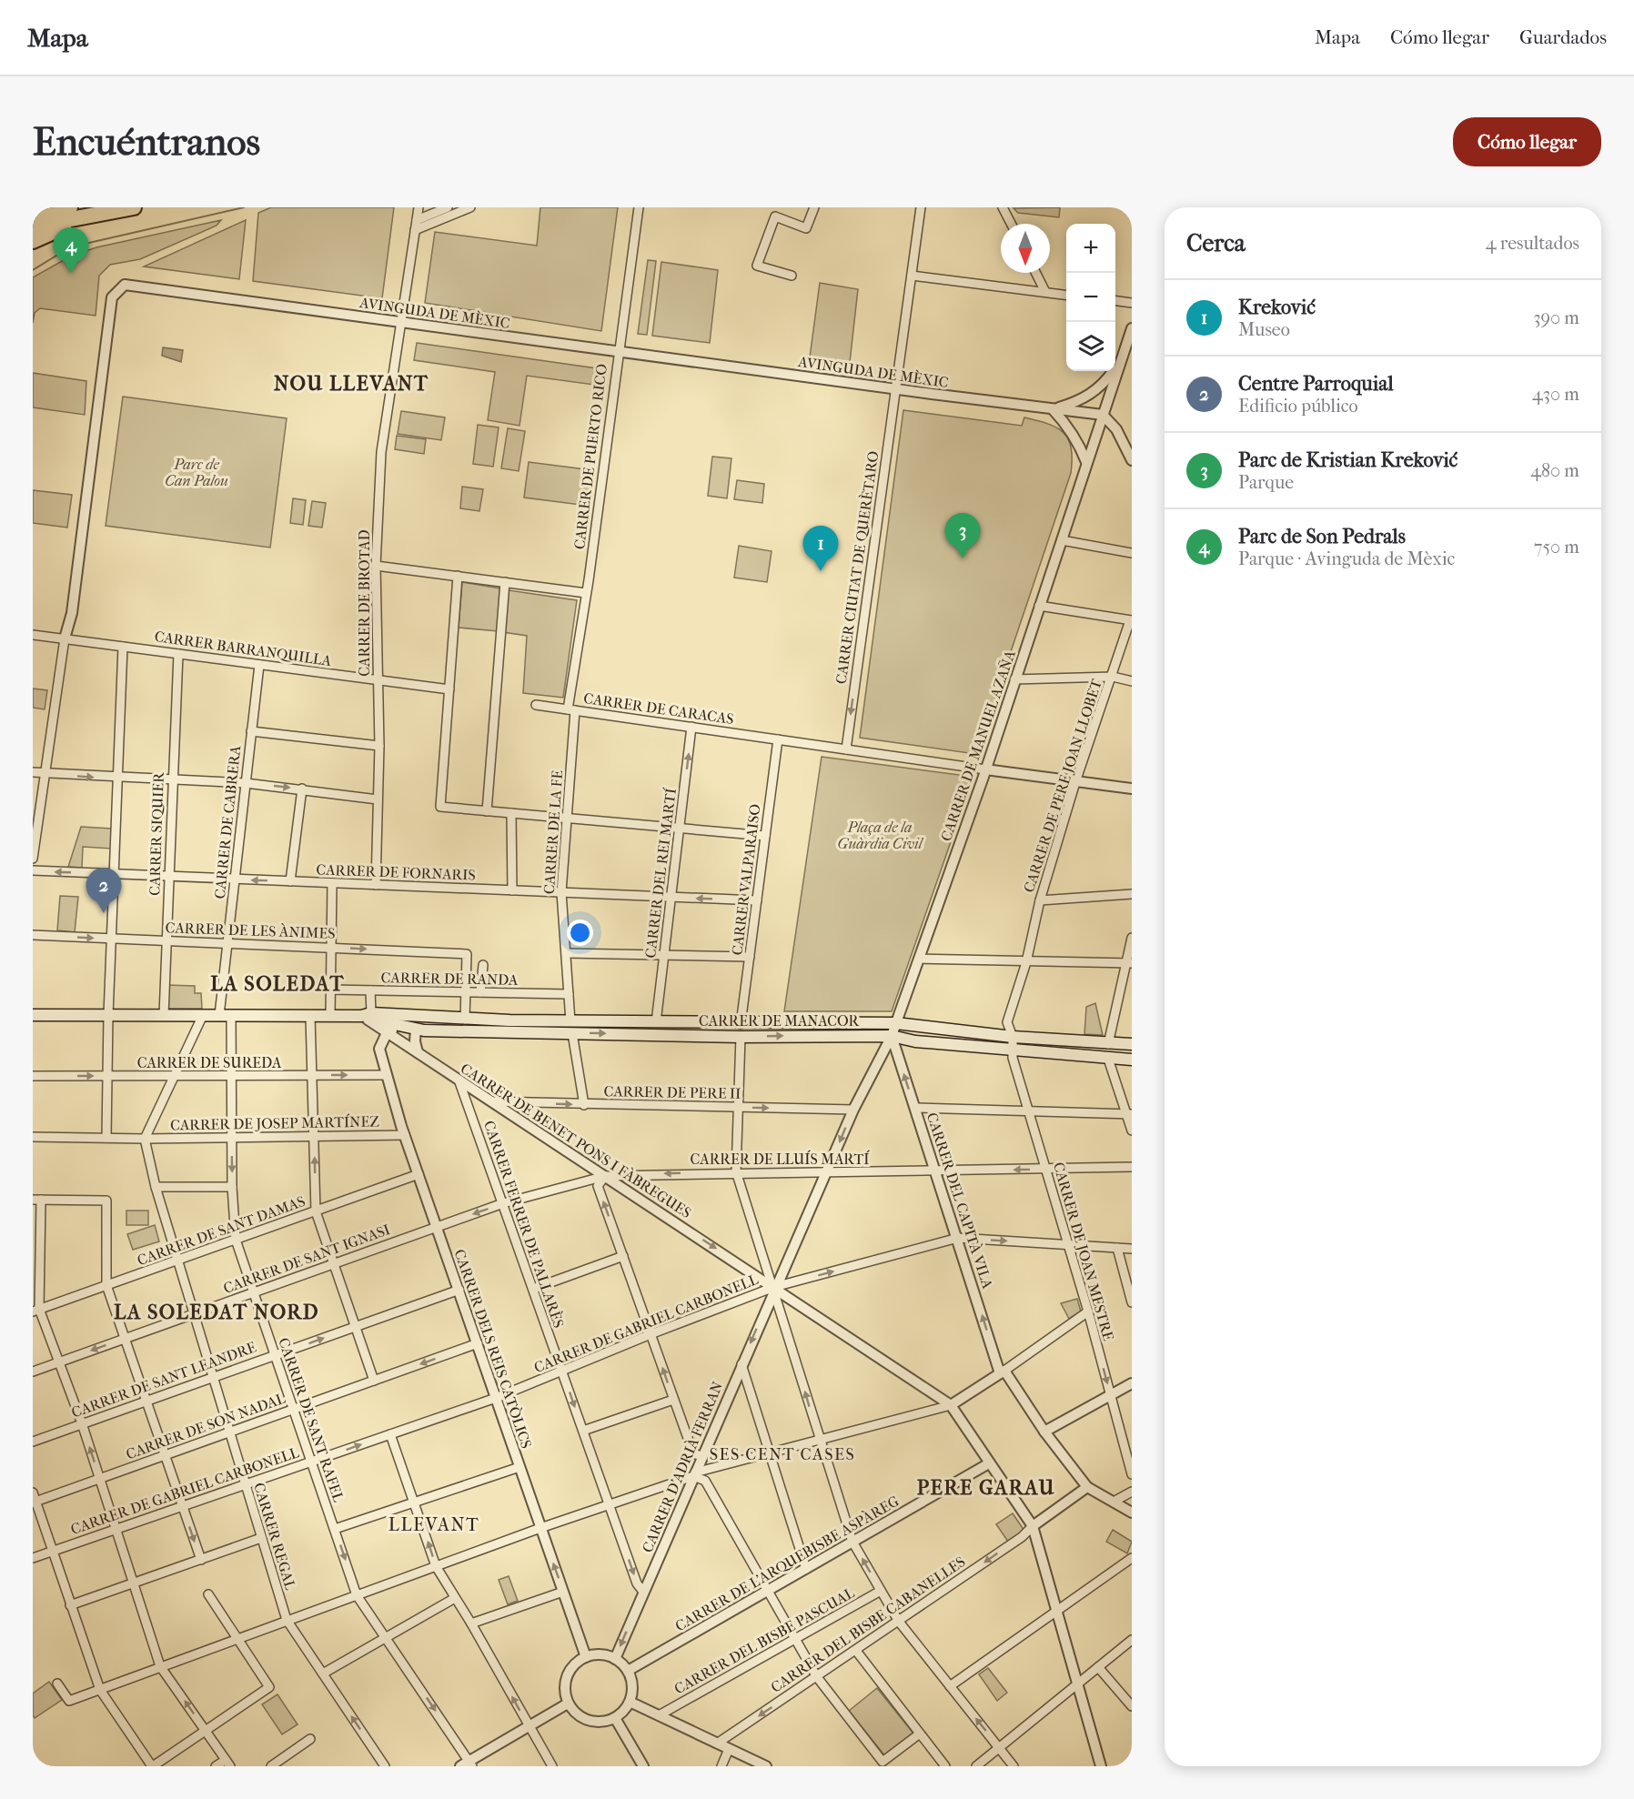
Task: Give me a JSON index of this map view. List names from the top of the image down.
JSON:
{
  "streets": {
    "main road": ["CARRER DE MANACOR"],
    "street": [
      "AVINGUDA DE MÈXIC",
      "CARRER DE PUERTO RICO",
      "CARRER CIUTAT DE QUERÈTARO",
      "CARRER DE BROTAD",
      "CARRER BARRANQUILLA",
      "CARRER DE CARACAS",
      "CARRER DE MANUEL AZAÑA",
      "CARRER DE PERE JOAN LLOBET",
      "CARRER DE CABRERA",
      "CARRER DE LA FE",
      "CARRER SIQUIER",
      "CARRER DE FORNARIS",
      "CARRER DEL REI MARTÍ",
      "CARRER VALPARAISO",
      "CARRER DE LES ÀNIMES",
      "CARRER DE RANDA",
      "CARRER DE SUREDA",
      "CARRER DE PERE II",
      "CARRER DE JOSEP MARTÍNEZ",
      "CARRER DE BENET PONS I FÀBREGUES",
      "CARRER DE LLUÍS MARTÍ",
      "CARRER DEL CAPITÀ VILA",
      "CARRER FERRER DE PALLARÈS",
      "CARRER DE SANT DAMAS",
      "CARRER DE JOAN MESTRE",
      "CARRER DE SANT IGNASI",
      "CARRER DE GABRIEL CARBONELL",
      "CARRER DELS REIS CATÒLICS",
      "CARRER DE SANT LEANDRE",
      "CARRER DE SANT RAFEL",
      "CARRER DE SON NADAL",
      "CARRER D'ADRIÀ FERRAN",
      "CARRER REGAL",
      "CARRER DE L'ARQUEBISBE ASPÀREG",
      "CARRER DEL BISBE CABANELLES",
      "CARRER DEL BISBE PASCUAL"
    ]
  },
  "crossings": [
    ["AVINGUDA DE MÈXIC", "CARRER DE PUERTO RICO"],
    ["AVINGUDA DE MÈXIC", "CARRER CIUTAT DE QUERÈTARO"],
    ["AVINGUDA DE MÈXIC", "CARRER DE BROTAD"],
    ["AVINGUDA DE MÈXIC", "CARRER BARRANQUILLA"],
    ["AVINGUDA DE MÈXIC", "CARRER DE MANUEL AZAÑA"],
    ["CARRER DE PUERTO RICO", "CARRER DE CARACAS"],
    ["CARRER DE PUERTO RICO", "CARRER DE LA FE"],
    ["CARRER DE BROTAD", "CARRER BARRANQUILLA"],
    ["CARRER DE BROTAD", "CARRER DE FORNARIS"],
    ["CARRER BARRANQUILLA", "CARRER DE CABRERA"],
    ["CARRER BARRANQUILLA", "CARRER SIQUIER"],
    ["CARRER DE CARACAS", "CARRER DE LA FE"],
    ["CARRER DE CARACAS", "CARRER DEL REI MARTÍ"],
    ["CARRER DE CARACAS", "CARRER VALPARAISO"],
    ["CARRER DE MANUEL AZAÑA", "CARRER DE MANACOR"],
    ["CARRER DE MANUEL AZAÑA", "CARRER DE PERE II"],
    ["CARRER DE MANUEL AZAÑA", "CARRER DE LLUÍS MARTÍ"],
    ["CARRER DE MANUEL AZAÑA", "CARRER DEL CAPITÀ VILA"],
    ["CARRER DE MANUEL AZAÑA", "CARRER D'ADRIÀ FERRAN"],
    ["CARRER DE PERE JOAN LLOBET", "CARRER DE MANACOR"],
    ["CARRER DE PERE JOAN LLOBET", "CARRER DE JOAN MESTRE"],
    ["CARRER DE CABRERA", "CARRER DE FORNARIS"],
    ["CARRER DE CABRERA", "CARRER DE LES ÀNIMES"],
    ["CARRER DE CABRERA", "CARRER DE MANACOR"],
    ["CARRER DE CABRERA", "CARRER DE SANT RAFEL"],
    ["CARRER DE LA FE", "CARRER DE FORNARIS"],
    ["CARRER DE LA FE", "CARRER DE RANDA"],
    ["CARRER DE LA FE", "CARRER DE MANACOR"],
    ["CARRER DE LA FE", "CARRER DE PERE II"],
    ["CARRER SIQUIER", "CARRER DE FORNARIS"],
    ["CARRER SIQUIER", "CARRER DE LES ÀNIMES"],
    ["CARRER SIQUIER", "CARRER DE MANACOR"],
    ["CARRER DE FORNARIS", "CARRER DEL REI MARTÍ"],
    ["CARRER DE FORNARIS", "CARRER VALPARAISO"],
    ["CARRER DEL REI MARTÍ", "CARRER DE MANACOR"],
    ["CARRER VALPARAISO", "CARRER DE MANACOR"],
    ["CARRER DE LES ÀNIMES", "CARRER DE RANDA"],
    ["CARRER DE MANACOR", "CARRER DE BENET PONS I FÀBREGUES"],
    ["CARRER DE MANACOR", "CARRER DEL CAPITÀ VILA"],
    ["CARRER DE MANACOR", "CARRER DE JOAN MESTRE"],
    ["CARRER DE MANACOR", "CARRER DELS REIS CATÒLICS"],
    ["CARRER DE MANACOR", "CARRER DE SANT RAFEL"],
    ["CARRER DE SUREDA", "CARRER DELS REIS CATÒLICS"],
    ["CARRER DE SUREDA", "CARRER DE SANT RAFEL"],
    ["CARRER DE PERE II", "CARRER DE BENET PONS I FÀBREGUES"],
    ["CARRER DE JOSEP MARTÍNEZ", "CARRER DELS REIS CATÒLICS"],
    ["CARRER DE JOSEP MARTÍNEZ", "CARRER DE SANT RAFEL"],
    ["CARRER DE BENET PONS I FÀBREGUES", "CARRER DE LLUÍS MARTÍ"],
    ["CARRER DE BENET PONS I FÀBREGUES", "CARRER FERRER DE PALLARÈS"],
    ["CARRER DE BENET PONS I FÀBREGUES", "CARRER DE GABRIEL CARBONELL"],
    ["CARRER DE BENET PONS I FÀBREGUES", "CARRER DELS REIS CATÒLICS"],
    ["CARRER DE BENET PONS I FÀBREGUES", "CARRER D'ADRIÀ FERRAN"],
    ["CARRER DE LLUÍS MARTÍ", "CARRER DEL CAPITÀ VILA"],
    ["CARRER DE LLUÍS MARTÍ", "CARRER FERRER DE PALLARÈS"],
    ["CARRER DE LLUÍS MARTÍ", "CARRER DE JOAN MESTRE"],
    ["CARRER DE LLUÍS MARTÍ", "CARRER DE SANT IGNASI"],
    ["CARRER DE LLUÍS MARTÍ", "CARRER DELS REIS CATÒLICS"],
    ["CARRER DE LLUÍS MARTÍ", "CARRER D'ADRIÀ FERRAN"],
    ["CARRER DEL CAPITÀ VILA", "CARRER DE GABRIEL CARBONELL"],
    ["CARRER FERRER DE PALLARÈS", "CARRER DE GABRIEL CARBONELL"],
    ["CARRER FERRER DE PALLARÈS", "CARRER D'ADRIÀ FERRAN"],
    ["CARRER DE SANT DAMAS", "CARRER DELS REIS CATÒLICS"],
    ["CARRER DE SANT DAMAS", "CARRER DE SANT RAFEL"],
    ["CARRER DE SANT DAMAS", "CARRER REGAL"],
    ["CARRER DE JOAN MESTRE", "CARRER DE GABRIEL CARBONELL"],
    ["CARRER DE SANT IGNASI", "CARRER DELS REIS CATÒLICS"],
    ["CARRER DE SANT IGNASI", "CARRER DE SANT RAFEL"],
    ["CARRER DE SANT IGNASI", "CARRER REGAL"],
    ["CARRER DE GABRIEL CARBONELL", "CARRER DELS REIS CATÒLICS"],
    ["CARRER DE GABRIEL CARBONELL", "CARRER DE SANT RAFEL"],
    ["CARRER DE GABRIEL CARBONELL", "CARRER D'ADRIÀ FERRAN"],
    ["CARRER DE GABRIEL CARBONELL", "CARRER REGAL"],
    ["CARRER DELS REIS CATÒLICS", "CARRER DE SANT LEANDRE"],
    ["CARRER DELS REIS CATÒLICS", "CARRER DE SON NADAL"],
    ["CARRER DELS REIS CATÒLICS", "CARRER D'ADRIÀ FERRAN"],
    ["CARRER DELS REIS CATÒLICS", "CARRER DE L'ARQUEBISBE ASPÀREG"],
    ["CARRER DE SANT LEANDRE", "CARRER DE SANT RAFEL"],
    ["CARRER DE SANT LEANDRE", "CARRER REGAL"],
    ["CARRER DE SANT RAFEL", "CARRER DE SON NADAL"],
    ["CARRER DE SON NADAL", "CARRER REGAL"],
    ["CARRER D'ADRIÀ FERRAN", "CARRER DE L'ARQUEBISBE ASPÀREG"]
  ],
  "one_way": [
    "CARRER CIUTAT DE QUERÈTARO",
    "CARRER DE LES ÀNIMES",
    "CARRER DE PERE II",
    "CARRER DEL CAPITÀ VILA",
    "CARRER DEL BISBE CABANELLES"
  ],
  "districts": [
    "NOU LLEVANT",
    "LA SOLEDAT",
    "LA SOLEDAT NORD",
    "SES CENT CASES",
    "PERE GARAU",
    "LLEVANT"
  ],
  "parks": ["Parc de Can Palou", "Plaça de la Guàrdia Civil"],
  "north": "bottom",
  "page": {
    "header": "Mapa",
    "nav": ["Mapa", "Cómo llegar", "Guardados"],
    "buttons": "Cómo llegar",
    "title": "Encuéntranos",
    "heading": ["Cerca", "4 resultados"],
    "map_buttons": ["+", "−"],
    "pins": [
      "4",
      "3",
      "1",
      "2"
    ],
    "list": [
      {
        "mark": "1",
        "name": "Kreković",
        "note": "Museo",
        "value": "390 m"
      },
      {
        "mark": "2",
        "name": "Centre Parroquial",
        "note": "Edificio público",
        "value": "430 m"
      },
      {
        "mark": "3",
        "name": "Parc de Kristian Kreković",
        "note": "Parque",
        "value": "480 m"
      },
      {
        "mark": "4",
        "name": "Parc de Son Pedrals",
        "note": "Parque · Avinguda de Mèxic",
        "value": "750 m"
      }
    ]
  }
}
